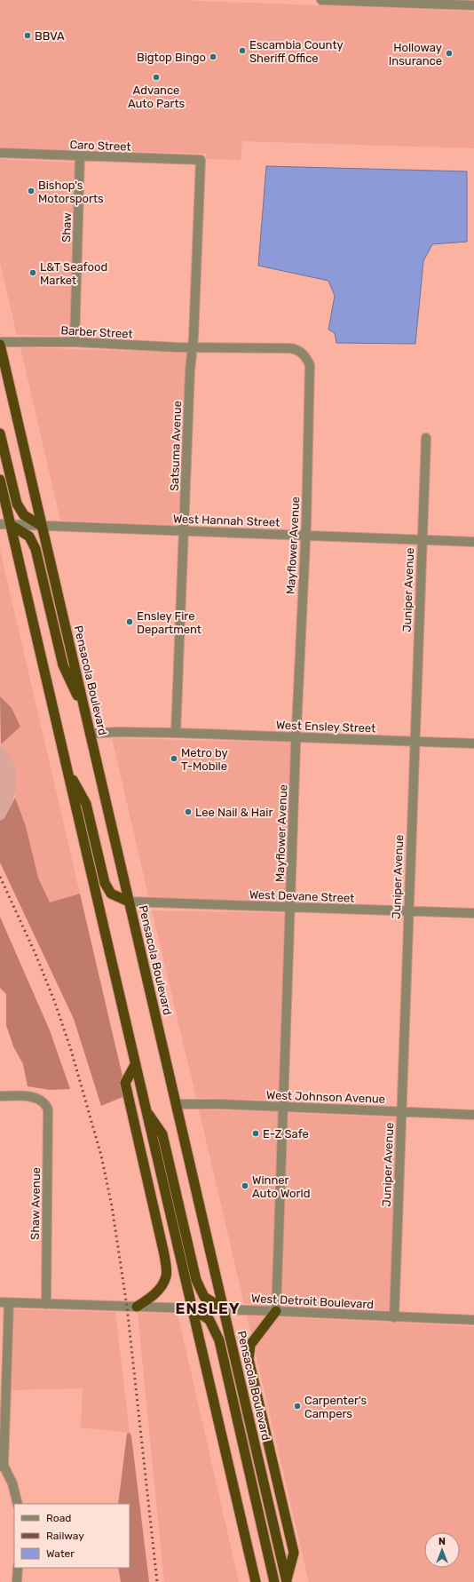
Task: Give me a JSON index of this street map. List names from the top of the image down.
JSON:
{
  "streets": {
    "highway": ["Pensacola Boulevard"],
    "street": [
      "Caro Street",
      "Shaw",
      "Barber Street",
      "Satsuma Avenue",
      "West Hannah Street",
      "Mayflower Avenue",
      "Juniper Avenue",
      "West Ensley Street",
      "West Devane Street",
      "West Johnson Avenue",
      "Shaw Avenue",
      "West Detroit Boulevard"
    ]
  },
  "crossings": [
    ["Caro Street", "Shaw"],
    ["Caro Street", "Satsuma Avenue"],
    ["Shaw", "Barber Street"],
    ["Barber Street", "Satsuma Avenue"],
    ["Barber Street", "Mayflower Avenue"],
    ["Barber Street", "Pensacola Boulevard"],
    ["Satsuma Avenue", "West Hannah Street"],
    ["Satsuma Avenue", "West Ensley Street"],
    ["West Hannah Street", "Mayflower Avenue"],
    ["West Hannah Street", "Juniper Avenue"],
    ["West Hannah Street", "Pensacola Boulevard"],
    ["Mayflower Avenue", "West Ensley Street"],
    ["Mayflower Avenue", "West Devane Street"],
    ["Mayflower Avenue", "West Johnson Avenue"],
    ["Mayflower Avenue", "West Detroit Boulevard"],
    ["Juniper Avenue", "West Ensley Street"],
    ["Juniper Avenue", "West Devane Street"],
    ["Juniper Avenue", "West Johnson Avenue"],
    ["Juniper Avenue", "West Detroit Boulevard"],
    ["Pensacola Boulevard", "West Ensley Street"],
    ["Pensacola Boulevard", "West Devane Street"],
    ["Pensacola Boulevard", "West Johnson Avenue"],
    ["Pensacola Boulevard", "West Detroit Boulevard"],
    ["Shaw Avenue", "West Detroit Boulevard"]
  ],
  "districts": ["ENSLEY"],
  "places": [
    "BBVA",
    "Escambia County Sheriff Office",
    "Holloway Insurance",
    "Bigtop Bingo",
    "Advance Auto Parts",
    "Bishop's Motorsports",
    "L&T Seafood Market",
    "Ensley Fire Department",
    "Metro by T-Mobile",
    "Lee Nail & Hair",
    "E-Z Safe",
    "Winner Auto World",
    "Carpenter's Campers"
  ],
  "legend": ["Road", "Railway", "Water"],
  "north": "top"
}
